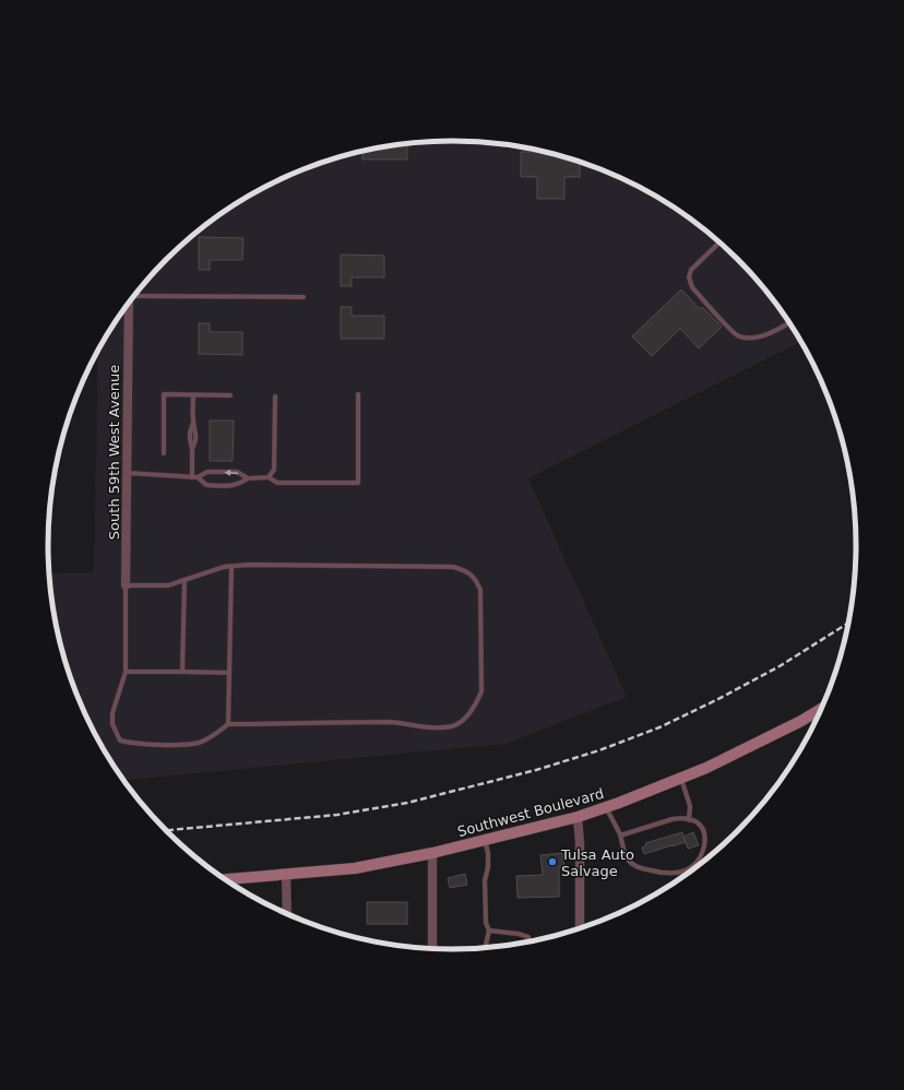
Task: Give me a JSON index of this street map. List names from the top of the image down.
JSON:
{
  "streets": {
    "street": ["South 59th West Avenue", "Southwest Boulevard"]
  },
  "places": ["Tulsa Auto Salvage"]
}
